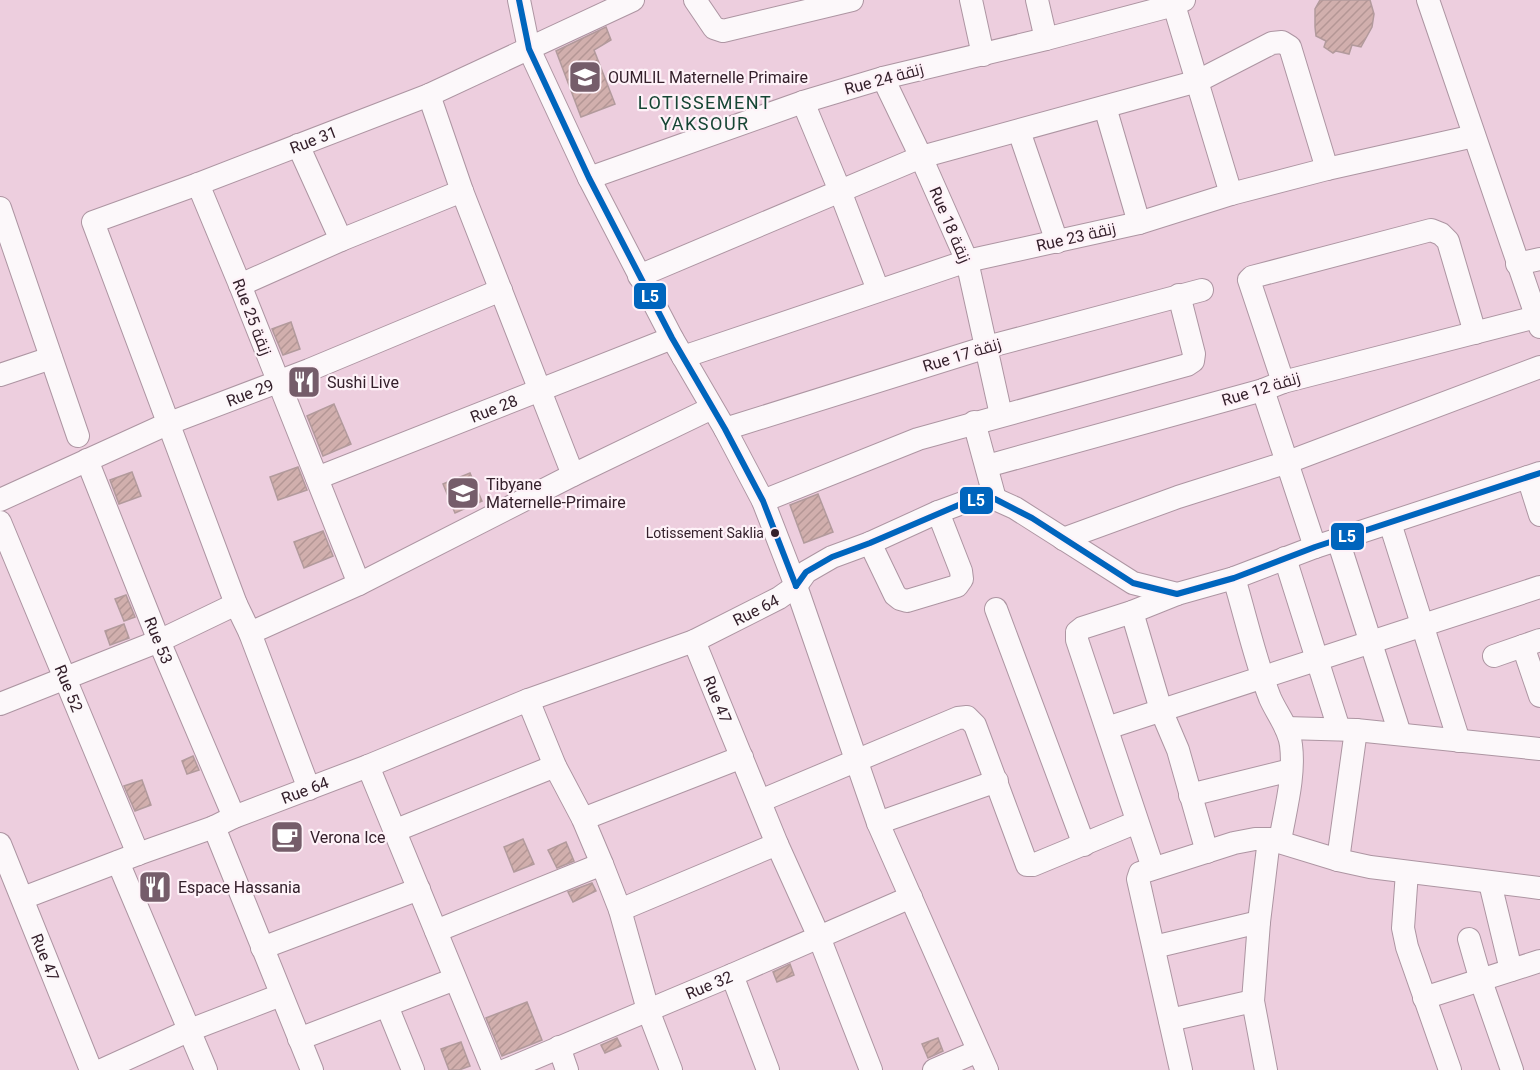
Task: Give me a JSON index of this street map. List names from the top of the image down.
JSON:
{
  "streets": {
    "street": [
      "Rue 24 زنقة",
      "Rue 31",
      "Rue 18 زنقة",
      "Rue 23 زنقة",
      "Rue 25 زنقة",
      "Rue 17 زنقة",
      "Rue 12 زنقة",
      "Rue 29",
      "Rue 28",
      "Rue 64",
      "Rue 53",
      "Rue 52",
      "Rue 47",
      "Rue 32"
    ]
  },
  "crossings": [
    ["Rue 24 زنقة", "Rue 18 زنقة"],
    ["Rue 31", "Rue 25 زنقة"],
    ["Rue 31", "Rue 29"],
    ["Rue 18 زنقة", "Rue 23 زنقة"],
    ["Rue 18 زنقة", "Rue 17 زنقة"],
    ["Rue 23 زنقة", "Rue 28"],
    ["Rue 25 زنقة", "Rue 29"],
    ["Rue 25 زنقة", "Rue 28"],
    ["Rue 29", "Rue 53"],
    ["Rue 64", "Rue 53"],
    ["Rue 64", "Rue 52"],
    ["Rue 64", "Rue 47"],
    ["Rue 47", "Rue 32"]
  ],
  "districts": ["LOTISSEMENT YAKSOUR"],
  "places": {
    "school or university": ["OUMLIL Maternelle Primaire", "Tibyane Maternelle-Primaire"],
    "restaurant": ["Sushi Live", "Espace Hassania"],
    "other": ["Lotissement Saklia"],
    "cafe": ["Verona Ice"]
  },
  "lines": ["transit line L5"]
}
